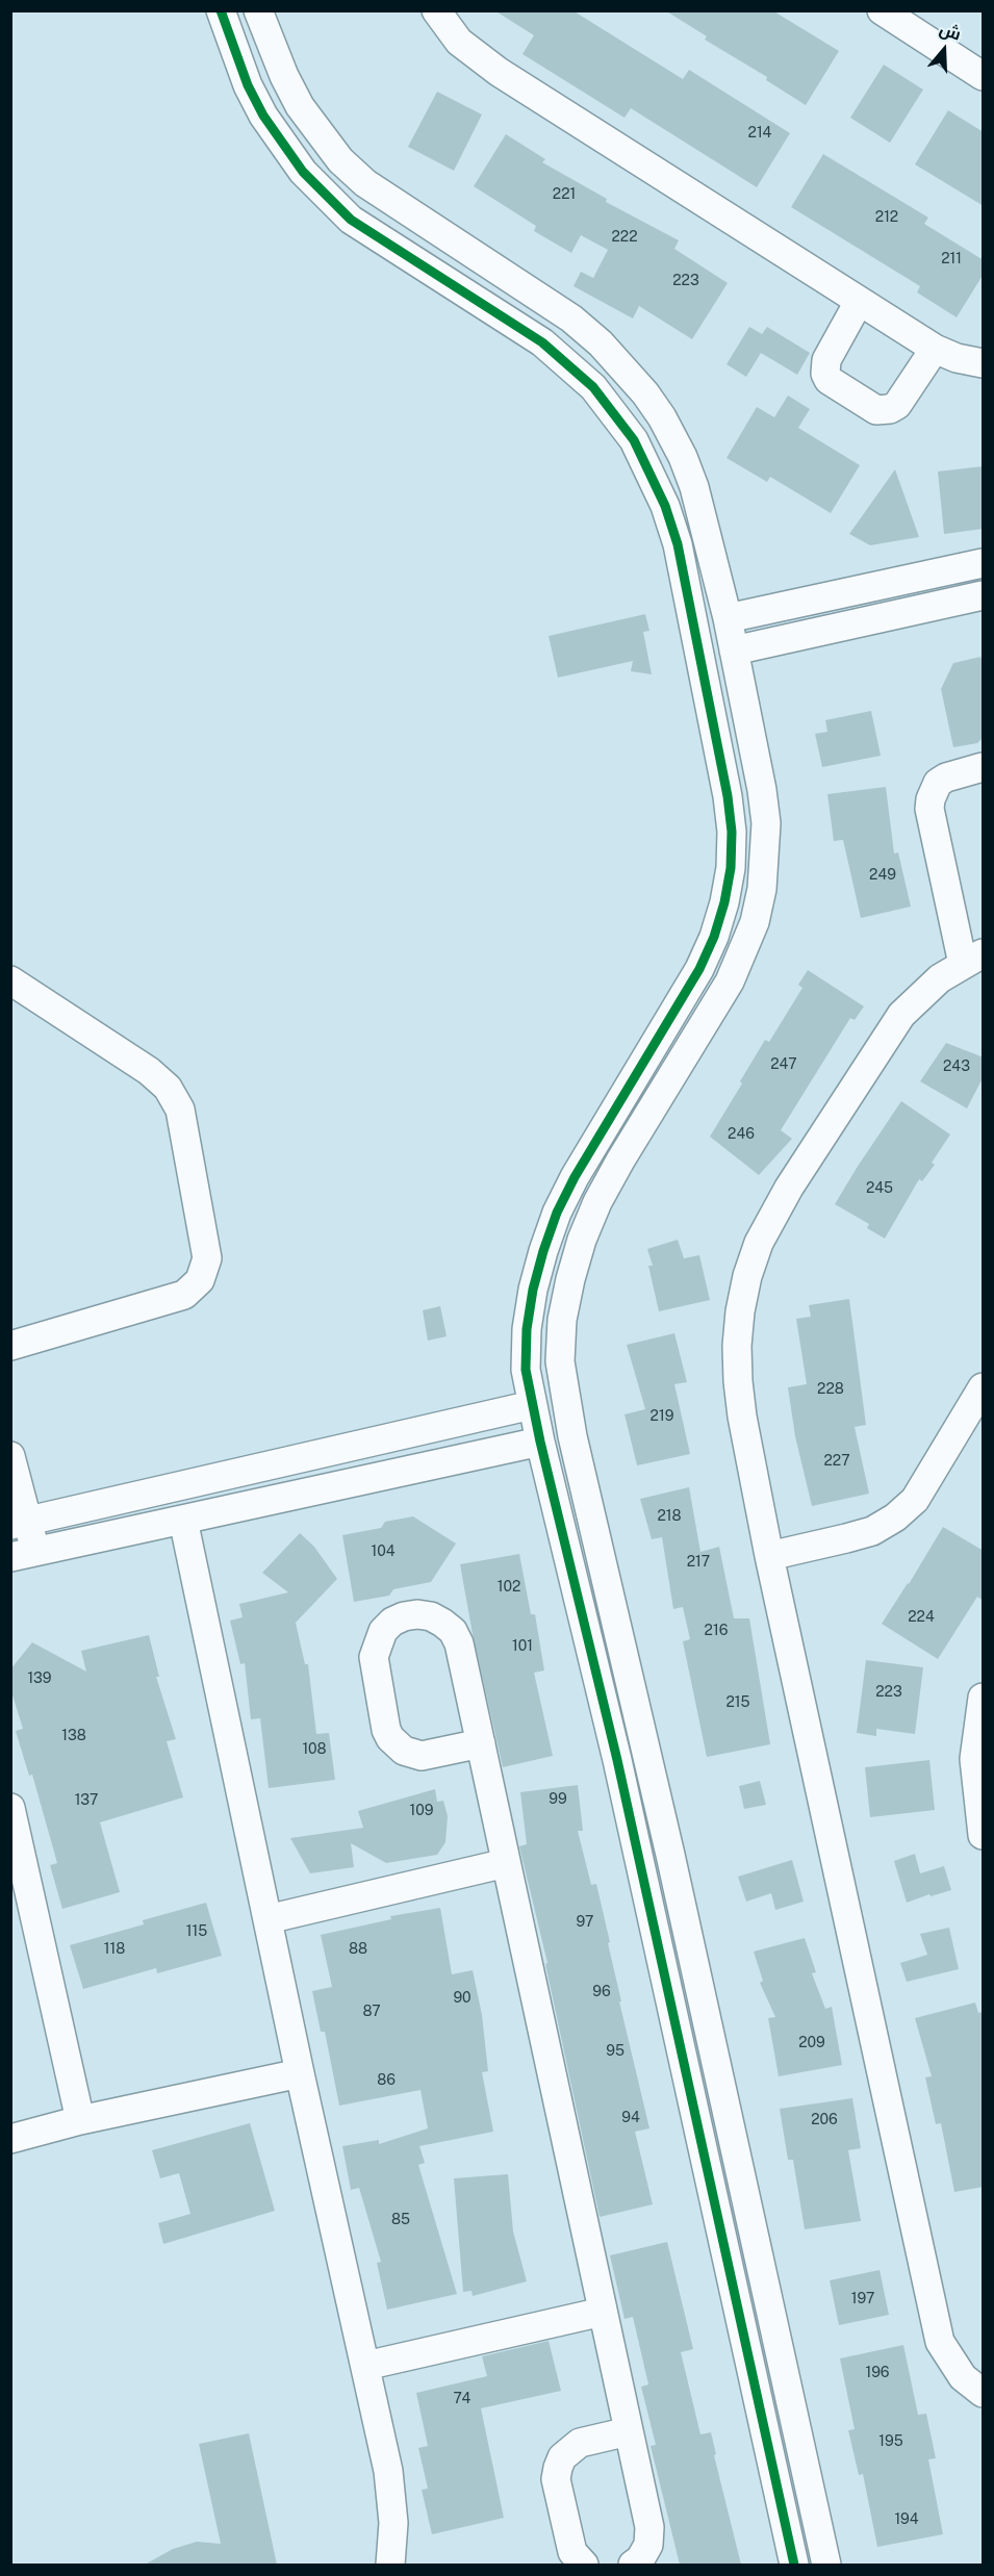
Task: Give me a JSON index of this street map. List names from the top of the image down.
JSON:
{
  "house_numbers": [
    "214",
    "221",
    "212",
    "222",
    "211",
    "223",
    "249",
    "247",
    "243",
    "246",
    "245",
    "228",
    "219",
    "227",
    "218",
    "104",
    "217",
    "102",
    "224",
    "216",
    "101",
    "139",
    "223",
    "215",
    "138",
    "108",
    "99",
    "137",
    "109",
    "97",
    "115",
    "118",
    "88",
    "96",
    "90",
    "87",
    "209",
    "95",
    "86",
    "94",
    "206",
    "85",
    "197",
    "196",
    "74",
    "195",
    "194"
  ],
  "north": "top"
}
